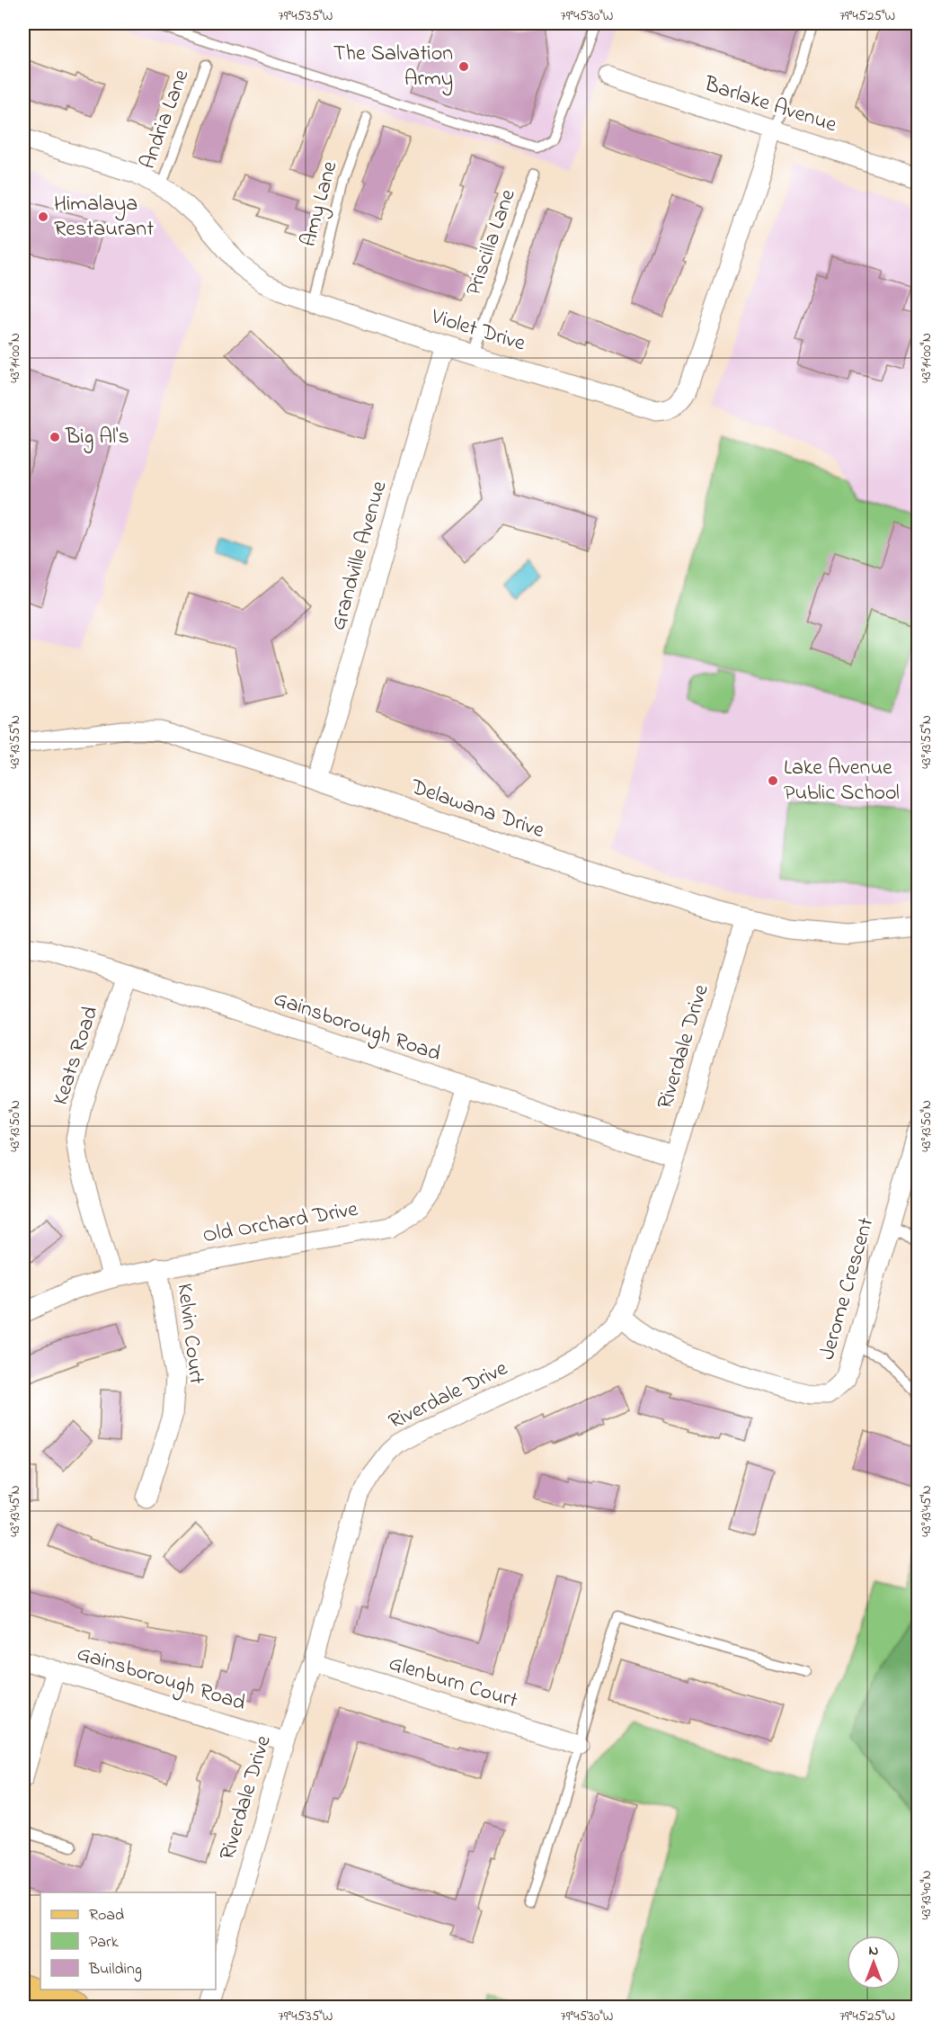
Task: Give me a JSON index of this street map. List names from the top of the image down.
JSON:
{
  "streets": {
    "street": [
      "Barlake Avenue",
      "Violet Drive",
      "Grandville Avenue",
      "Delawana Drive",
      "Gainsborough Road",
      "Riverdale Drive",
      "Keats Road",
      "Old Orchard Drive",
      "Jerome Crescent",
      "Kelvin Court",
      "Glenburn Court"
    ],
    "lane": ["Andria Lane", "Amy Lane", "Priscilla Lane"]
  },
  "crossings": [
    ["Barlake Avenue", "Violet Drive"],
    ["Andria Lane", "Violet Drive"],
    ["Amy Lane", "Violet Drive"],
    ["Priscilla Lane", "Violet Drive"],
    ["Violet Drive", "Grandville Avenue"],
    ["Grandville Avenue", "Delawana Drive"],
    ["Delawana Drive", "Riverdale Drive"],
    ["Gainsborough Road", "Riverdale Drive"],
    ["Gainsborough Road", "Keats Road"],
    ["Gainsborough Road", "Old Orchard Drive"],
    ["Riverdale Drive", "Jerome Crescent"],
    ["Riverdale Drive", "Glenburn Court"],
    ["Keats Road", "Old Orchard Drive"],
    ["Old Orchard Drive", "Kelvin Court"]
  ],
  "places": [
    "The Salvation Army",
    "Himalaya Restaurant",
    "Big Al's",
    "Lake Avenue Public School"
  ],
  "legend": ["Road", "Park", "Building"],
  "north": "top",
  "coordinates": [
    "79°45'35\"W",
    "79°45'30\"W",
    "79°45'25\"W",
    "43°14'00\"N",
    "43°13'55\"N",
    "43°13'50\"N",
    "43°13'45\"N",
    "43°13'40\"N"
  ]
}
